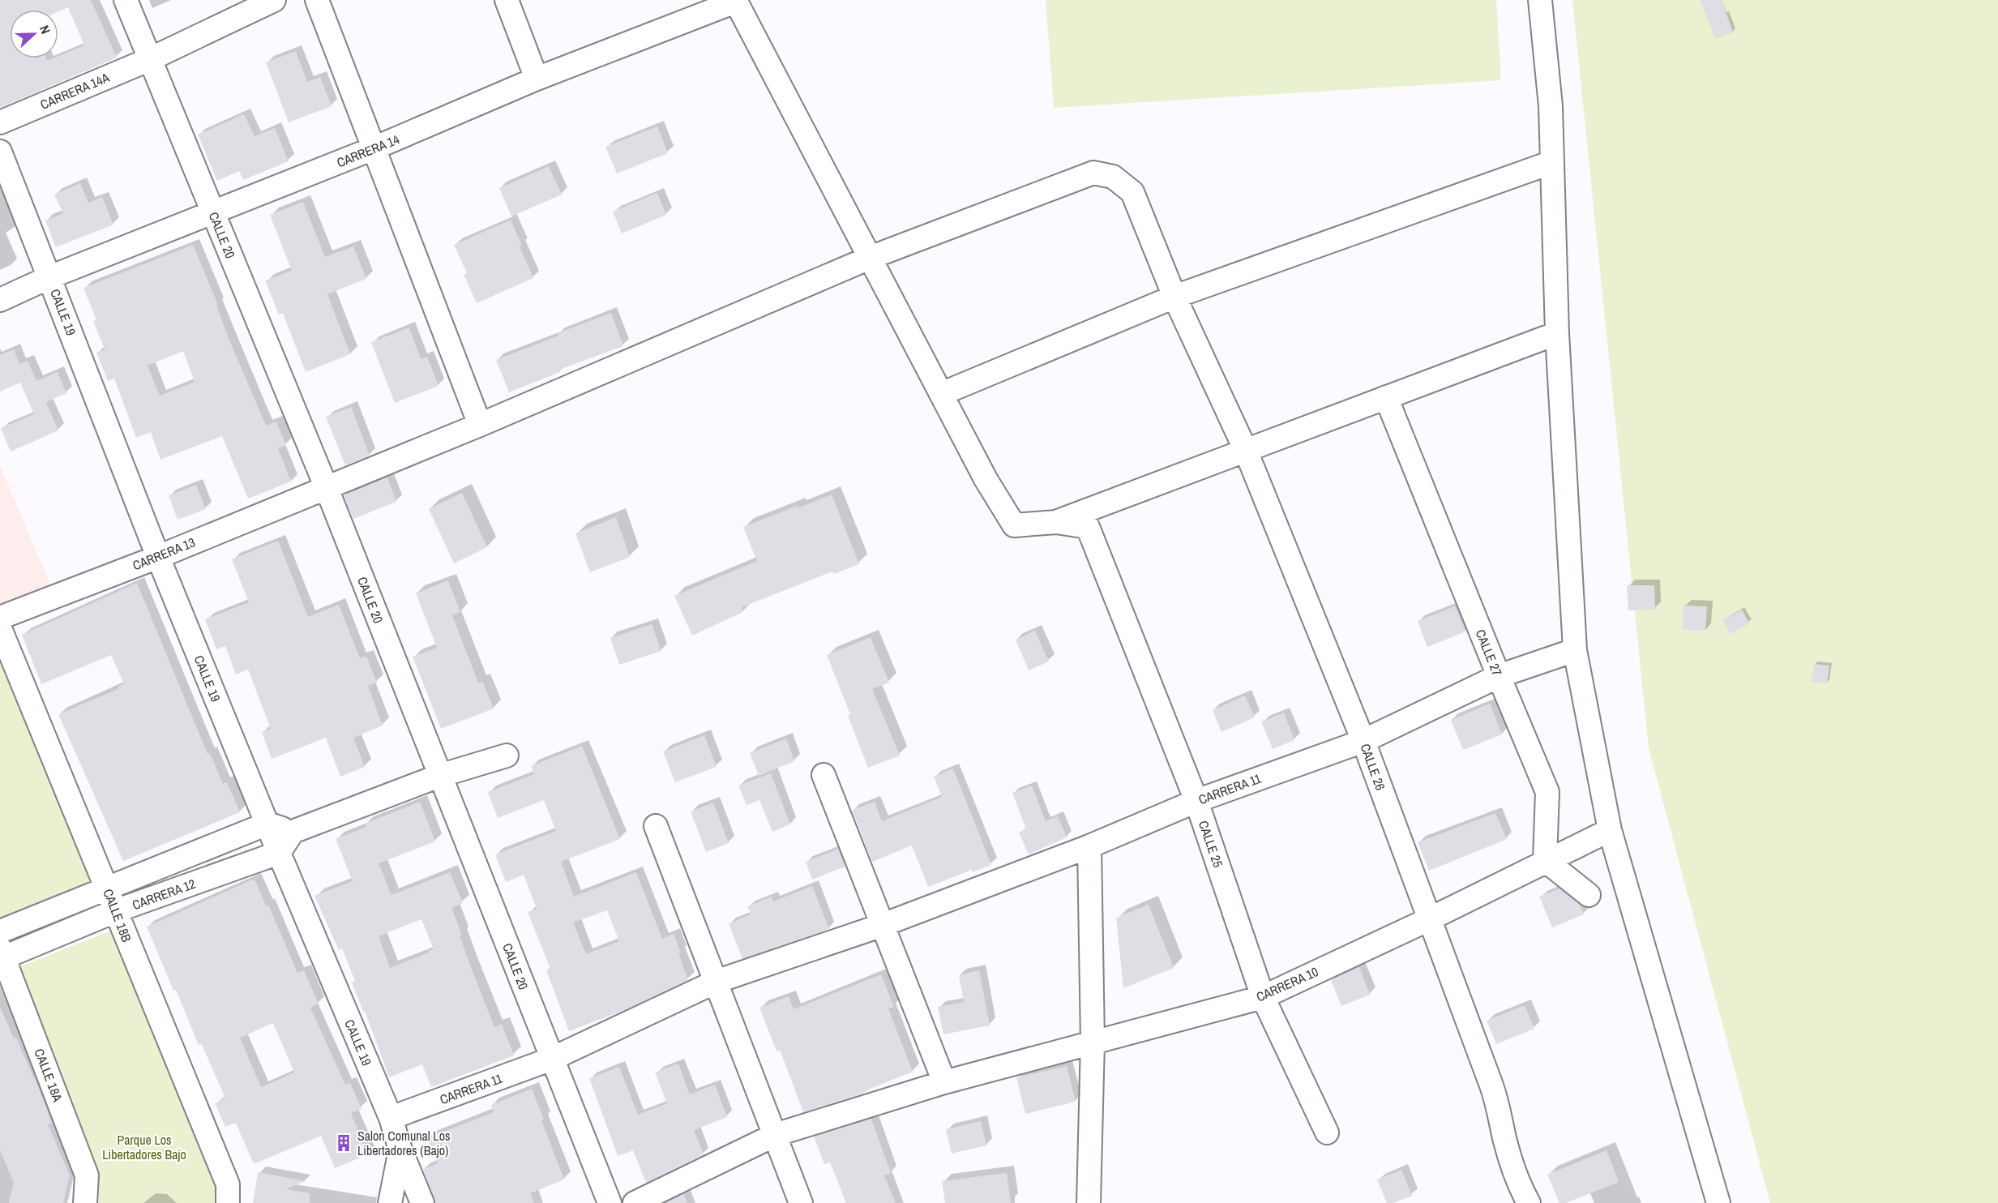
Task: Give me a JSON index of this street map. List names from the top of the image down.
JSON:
{
  "streets": {
    "street": [
      "CARRERA 14A",
      "CARRERA 14",
      "CALLE 20",
      "CALLE 19",
      "CARRERA 13",
      "CALLE 27",
      "CALLE 26",
      "CARRERA 11",
      "CALLE 25",
      "CARRERA 12",
      "CALLE 18B",
      "CARRERA 10",
      "CALLE 18A"
    ]
  },
  "crossings": [
    ["CARRERA 14A", "CALLE 20"],
    ["CARRERA 14", "CALLE 20"],
    ["CARRERA 14", "CALLE 19"],
    ["CALLE 20", "CARRERA 13"],
    ["CALLE 20", "CARRERA 11"],
    ["CALLE 19", "CARRERA 13"],
    ["CALLE 19", "CARRERA 11"],
    ["CALLE 19", "CARRERA 12"],
    ["CARRERA 13", "CALLE 26"],
    ["CALLE 27", "CARRERA 11"],
    ["CALLE 27", "CARRERA 10"],
    ["CALLE 26", "CARRERA 11"],
    ["CALLE 26", "CARRERA 10"],
    ["CARRERA 11", "CALLE 25"],
    ["CALLE 25", "CARRERA 10"],
    ["CARRERA 12", "CALLE 18B"],
    ["CARRERA 12", "CALLE 18A"]
  ],
  "parks": ["Parque Los Libertadores Bajo"],
  "places": {
    "building": ["Salon Comunal Los Libertadores (Bajo)"]
  },
  "north": "right"
}
